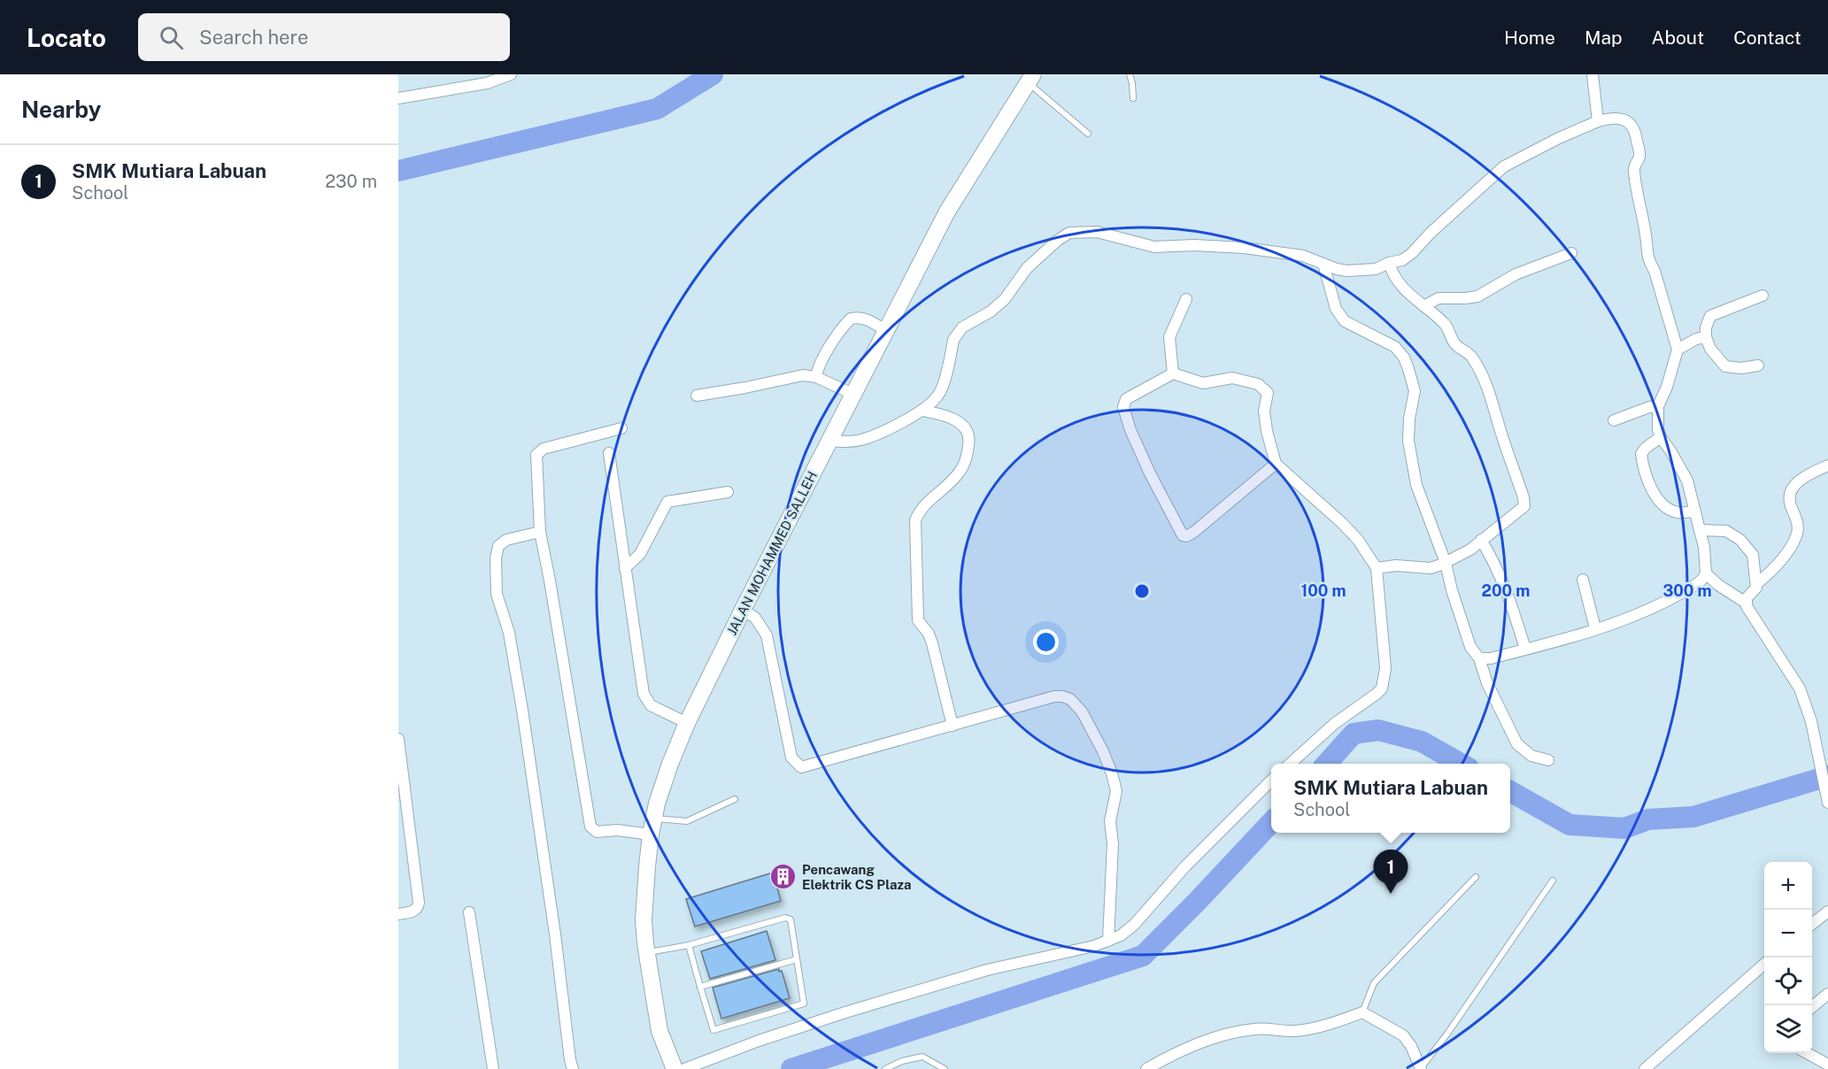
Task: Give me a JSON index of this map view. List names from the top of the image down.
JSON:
{
  "streets": {
    "main road": ["JALAN MOHAMMED SALLEH"]
  },
  "places": {
    "building": ["Pencawang Elektrik CS Plaza"]
  },
  "page": {
    "header": "Locato",
    "search": "Search here",
    "nav": [
      "Home",
      "Map",
      "About",
      "Contact"
    ],
    "heading": "Nearby",
    "list": [
      {
        "mark": "1",
        "name": "SMK Mutiara Labuan",
        "note": "School",
        "value": "230 m"
      }
    ],
    "popup": ["SMK Mutiara Labuan", "School"],
    "pins": "1",
    "map_buttons": ["+", "−"]
  },
  "rings": ["100 m", "200 m", "300 m"]
}
